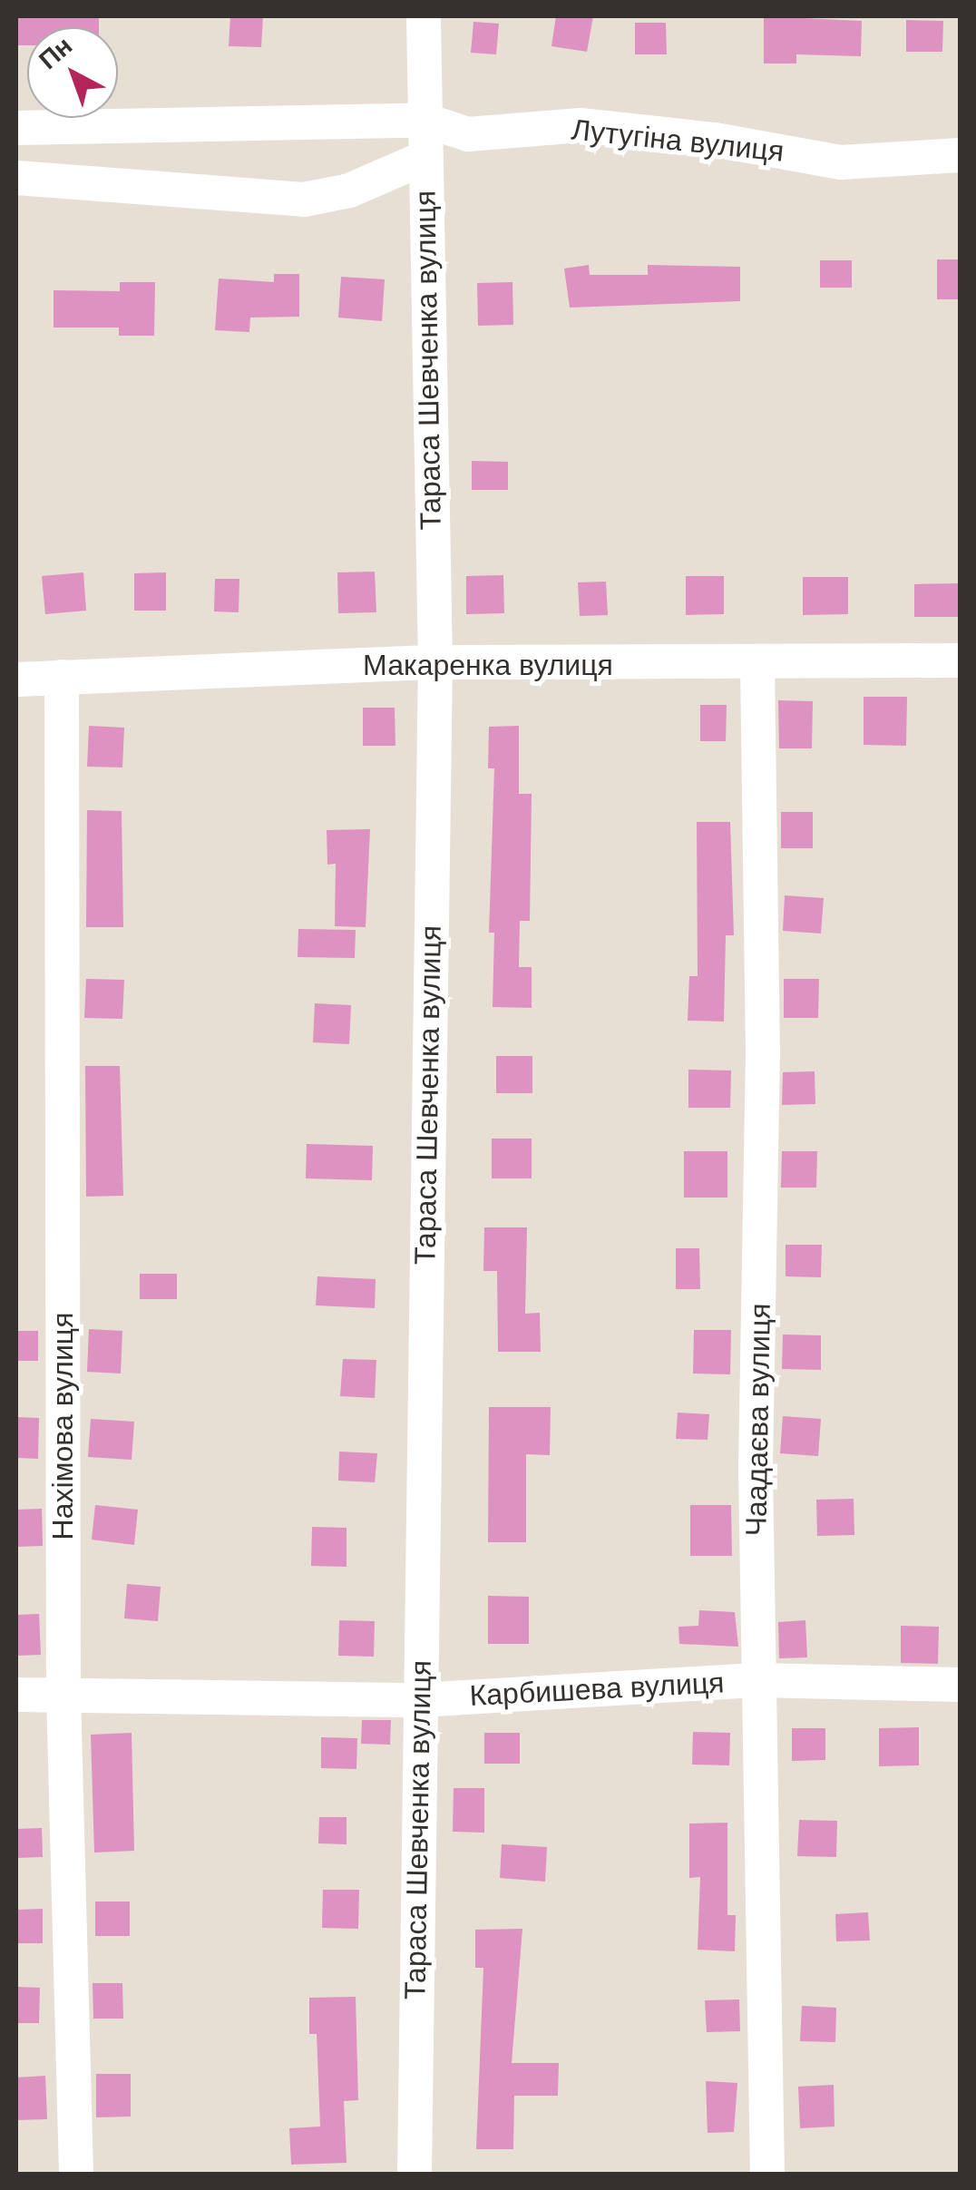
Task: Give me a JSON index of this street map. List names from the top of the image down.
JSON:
{
  "streets": {
    "street": [
      "Лутугіна вулиця",
      "Тараса Шевченка вулиця",
      "Макаренка вулиця",
      "Чаадаєва вулиця",
      "Нахімова вулиця",
      "Карбишева вулиця"
    ]
  },
  "crossings": [
    ["Лутугіна вулиця", "Тараса Шевченка вулиця"],
    ["Тараса Шевченка вулиця", "Макаренка вулиця"],
    ["Тараса Шевченка вулиця", "Карбишева вулиця"],
    ["Макаренка вулиця", "Чаадаєва вулиця"],
    ["Макаренка вулиця", "Нахімова вулиця"],
    ["Чаадаєва вулиця", "Карбишева вулиця"],
    ["Нахімова вулиця", "Карбишева вулиця"]
  ],
  "north": "top left"
}
